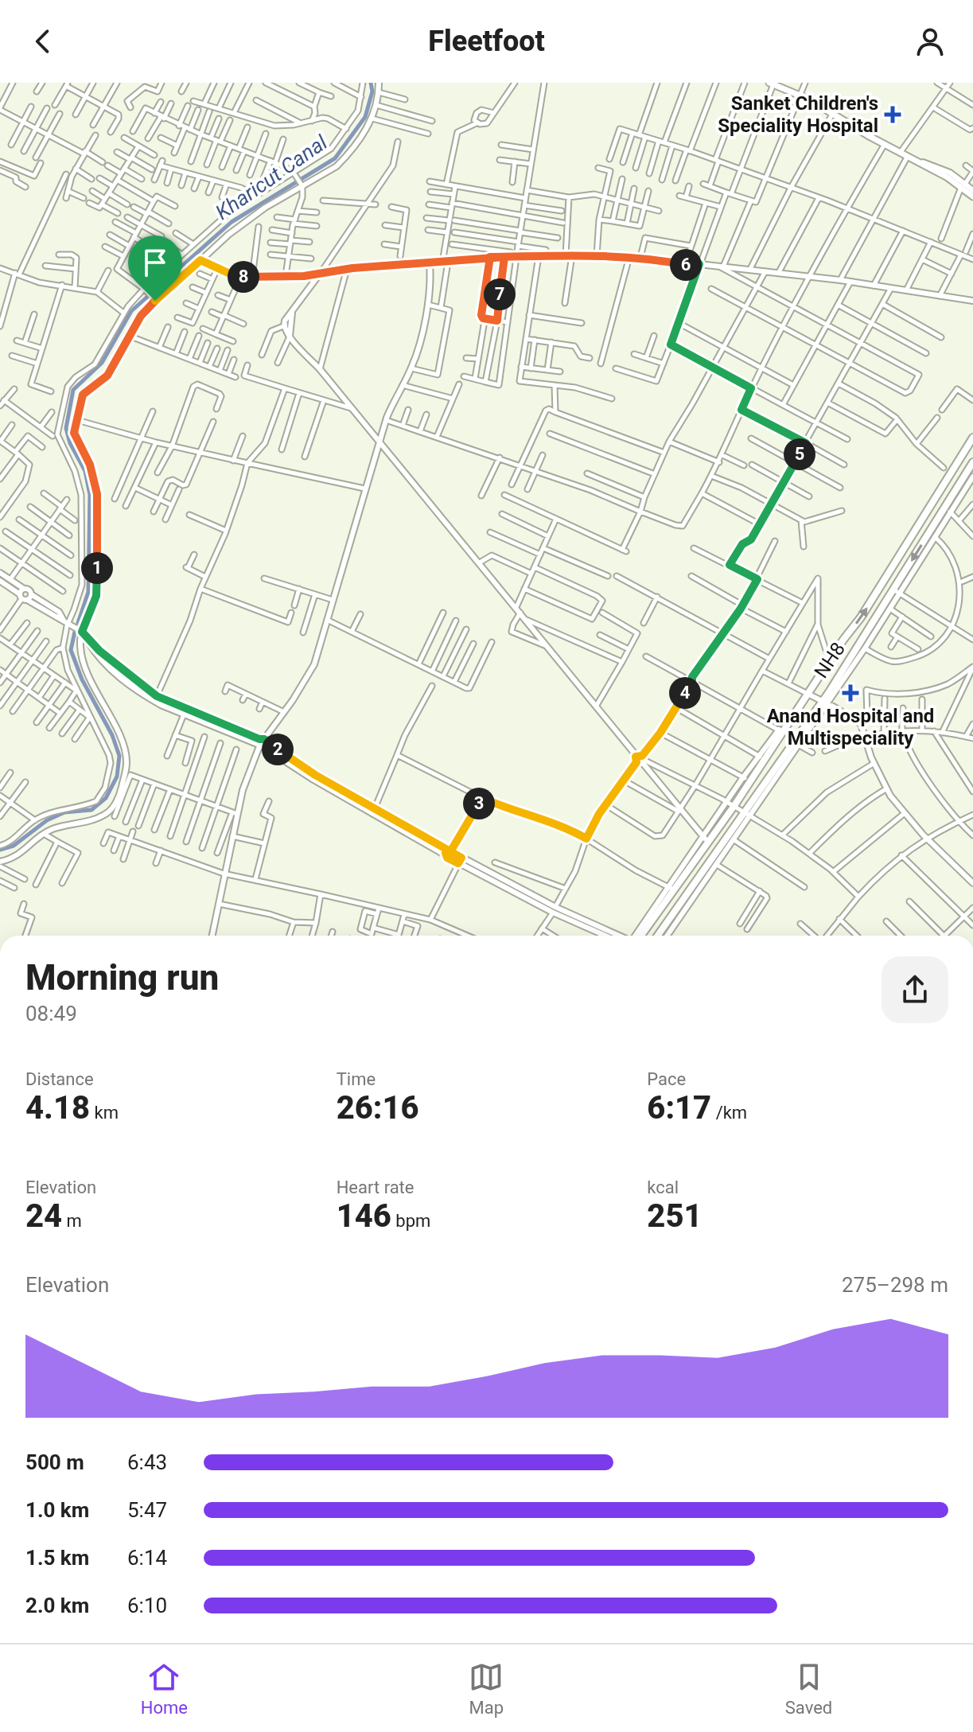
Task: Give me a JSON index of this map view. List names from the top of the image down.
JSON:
{
  "streets": {
    "main road": ["NH8"]
  },
  "water": ["Kharicut Canal"],
  "places": {
    "health": ["Sanket Children's Speciality Hospital", "Anand Hospital and Multispeciality"]
  },
  "page": {
    "header": "Fleetfoot",
    "pins": [
      "6",
      "8",
      "7",
      "5",
      "1",
      "4",
      "2",
      "3"
    ],
    "heading": ["Morning run", "08:49"],
    "stats": [
      ["Distance", "4.18 km"],
      ["Time", "26:16"],
      ["Pace", "6:17 /km"],
      ["Elevation", "24 m"],
      ["Heart rate", "146 bpm"],
      ["kcal", "251"]
    ],
    "chart": ["Elevation", "275–298 m"],
    "list": [
      {
        "name": "500 m",
        "note": "6:43"
      },
      {
        "name": "1.0 km",
        "note": "5:47"
      },
      {
        "name": "1.5 km",
        "note": "6:14"
      },
      {
        "name": "2.0 km",
        "note": "6:10"
      }
    ],
    "tabs": ["Home", "Map", "Saved"]
  }
}
